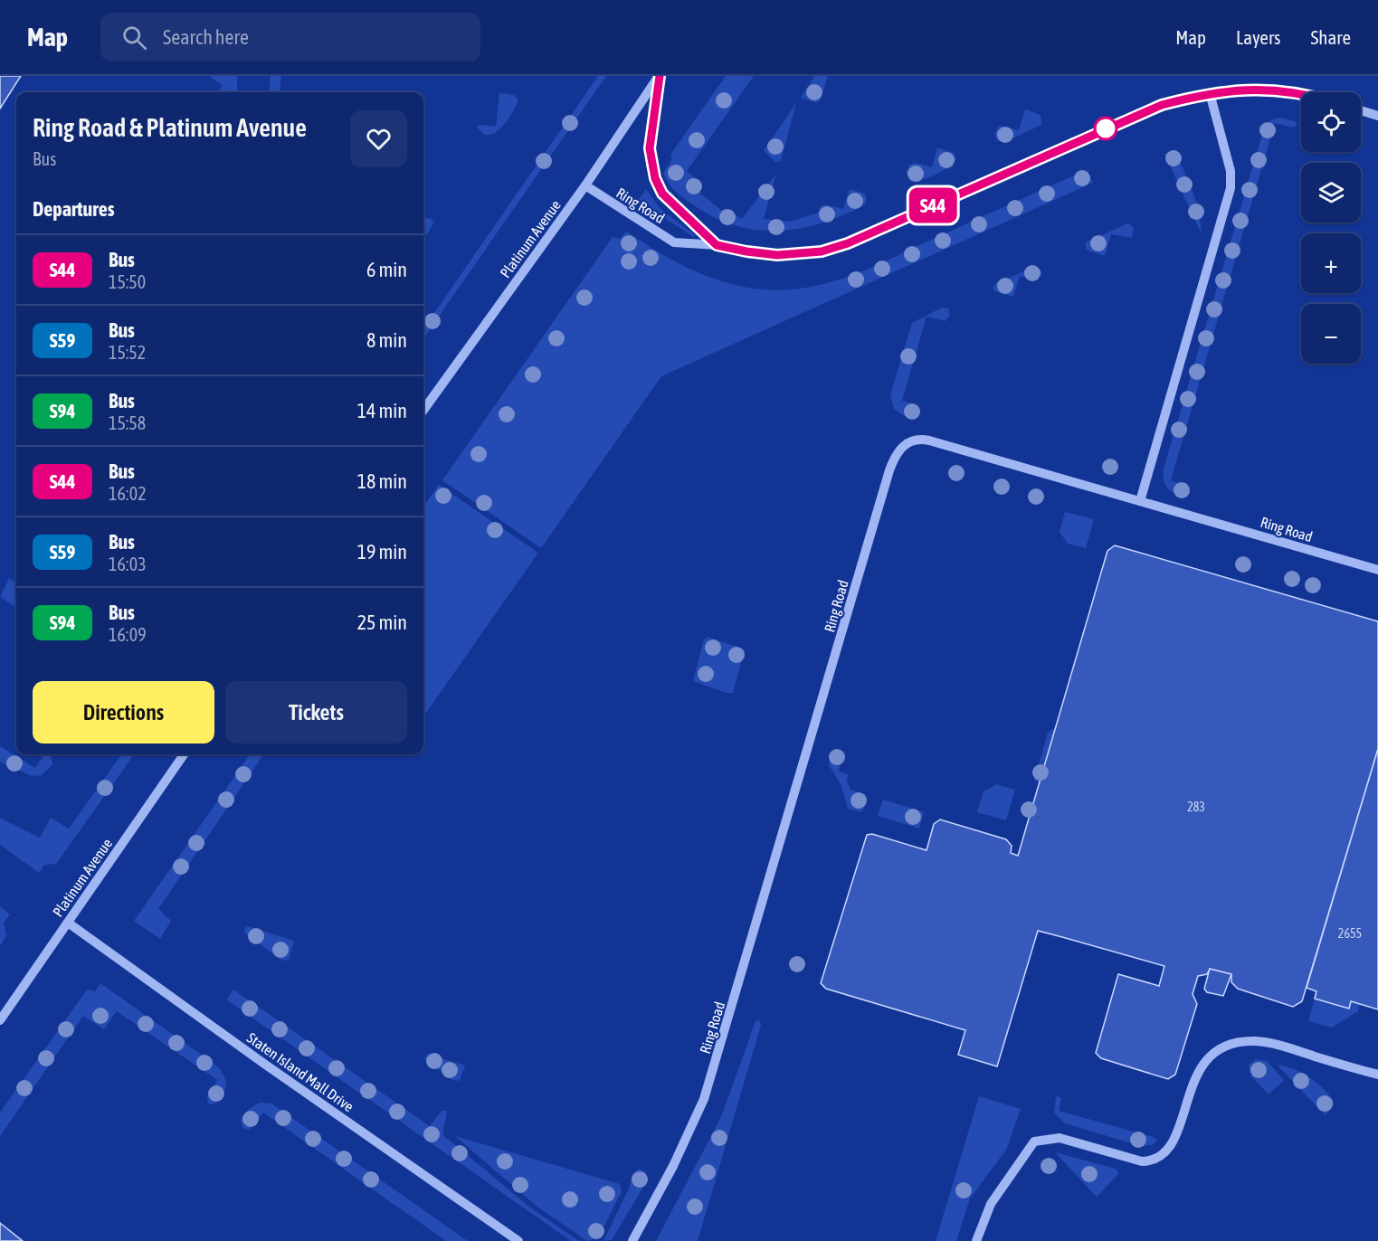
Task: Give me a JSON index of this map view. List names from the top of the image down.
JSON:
{
  "streets": {
    "street": ["Ring Road", "Platinum Avenue", "Staten Island Mall Drive"]
  },
  "crossings": [
    ["Ring Road", "Platinum Avenue"],
    ["Platinum Avenue", "Staten Island Mall Drive"]
  ],
  "lines": ["bus line S44"],
  "house_numbers": ["283", "2655"],
  "page": {
    "header": "Map",
    "search": "Search here",
    "nav": ["Map", "Layers", "Share"],
    "on_map": "S44",
    "map_buttons": ["+", "−"],
    "heading": [
      ["Ring Road & Platinum Avenue", "Bus"],
      "Departures"
    ],
    "list": [
      {
        "mark": "S44",
        "name": "Bus",
        "note": "15:50",
        "value": "6 min"
      },
      {
        "mark": "S59",
        "name": "Bus",
        "note": "15:52",
        "value": "8 min"
      },
      {
        "mark": "S94",
        "name": "Bus",
        "note": "15:58",
        "value": "14 min"
      },
      {
        "mark": "S44",
        "name": "Bus",
        "note": "16:02",
        "value": "18 min"
      },
      {
        "mark": "S59",
        "name": "Bus",
        "note": "16:03",
        "value": "19 min"
      },
      {
        "mark": "S94",
        "name": "Bus",
        "note": "16:09",
        "value": "25 min"
      }
    ],
    "buttons": ["Directions", "Tickets"]
  }
}
